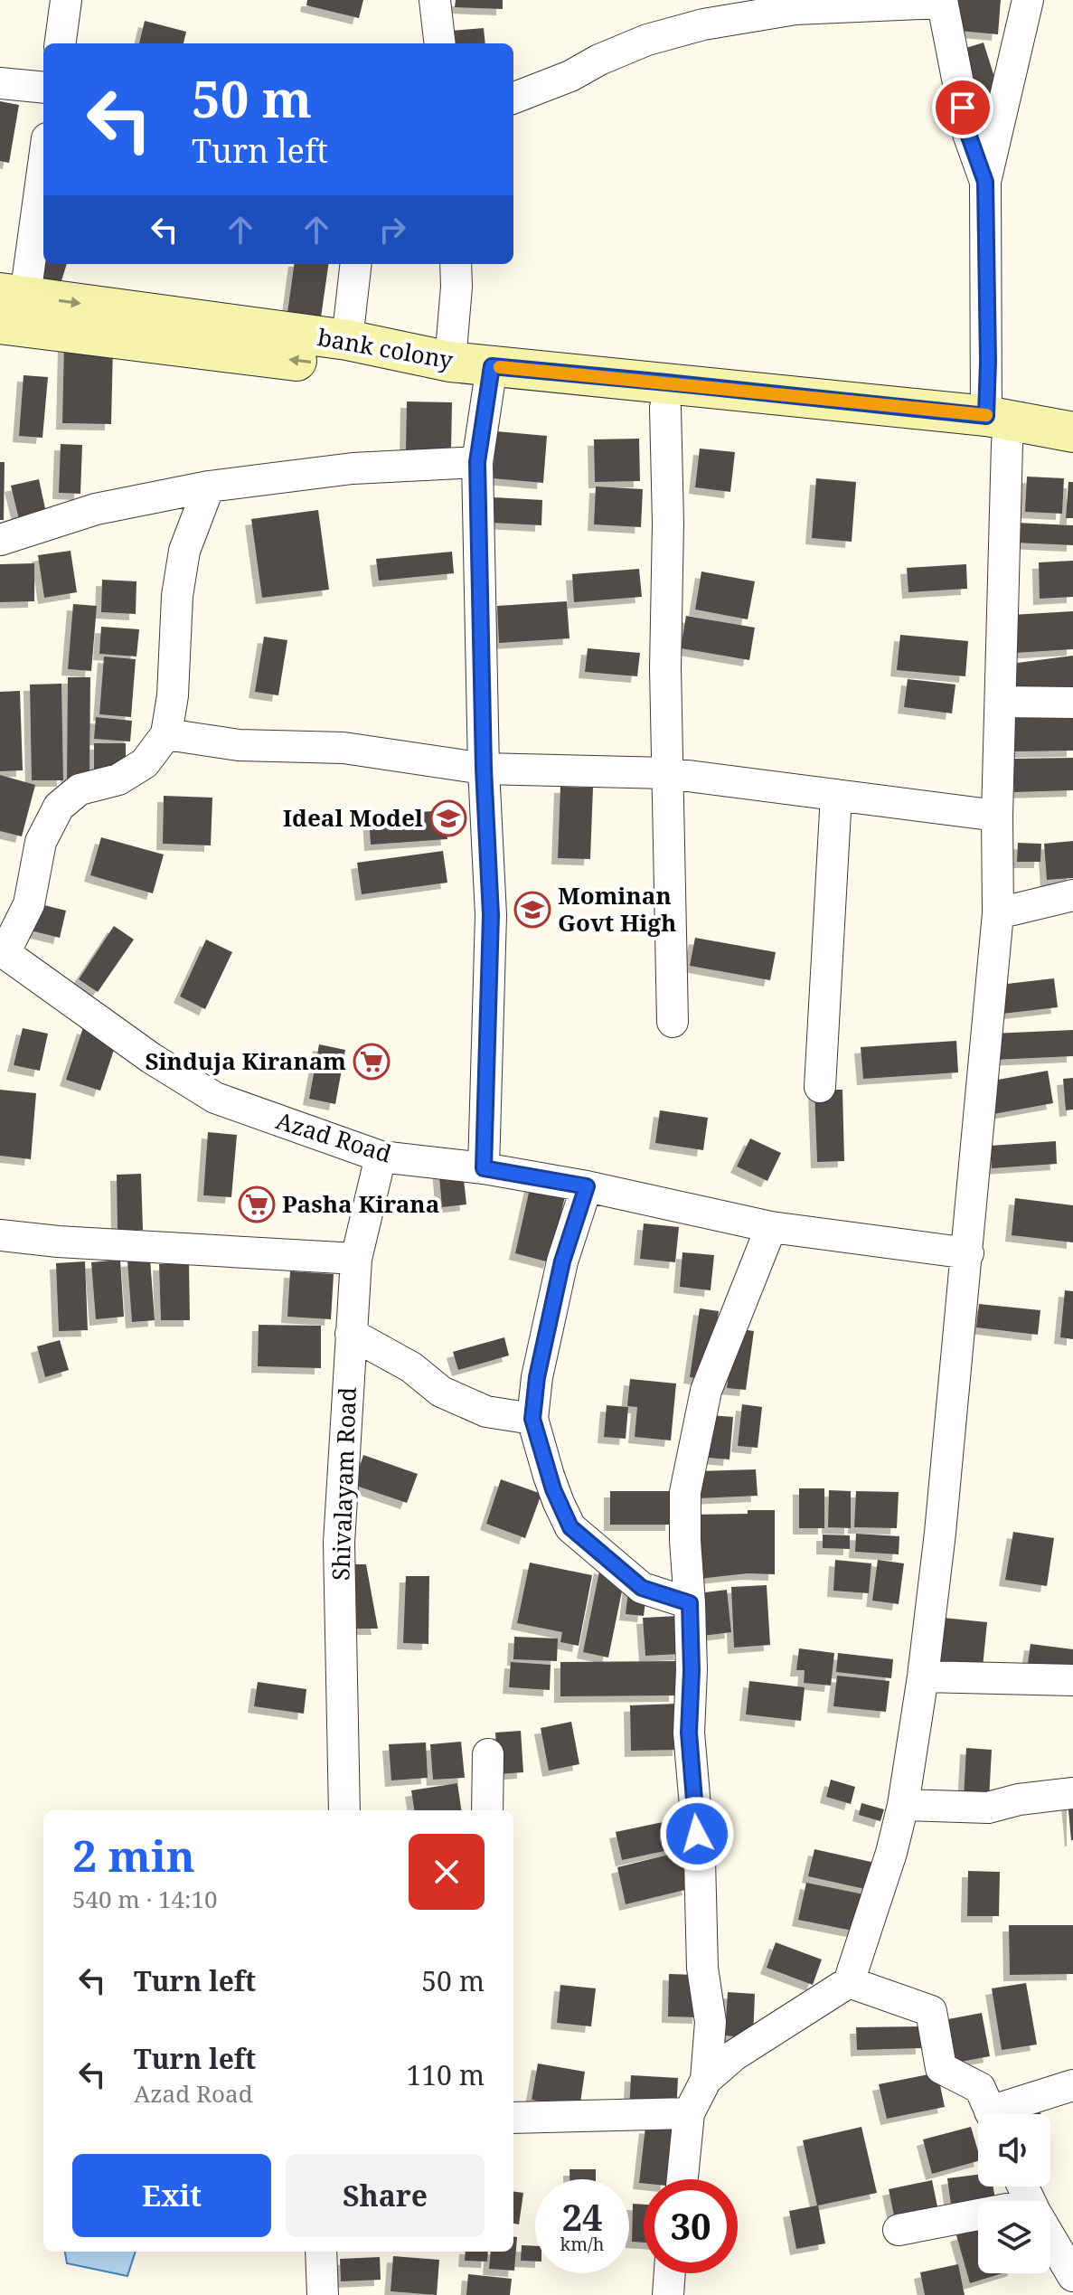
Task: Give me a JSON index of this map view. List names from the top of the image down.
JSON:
{
  "streets": {
    "main road": ["bank colony"],
    "street": ["Azad Road", "Shivalayam Road"]
  },
  "crossings": [
    ["Azad Road", "Shivalayam Road"]
  ],
  "places": {
    "school or university": ["Ideal Model", "Mominan Govt High"],
    "supermarket": ["Sinduja Kiranam", "Pasha Kirana"]
  },
  "page": {
    "turn": ["50 m", "Turn left"],
    "heading": ["2 min", "540 m · 14:10"],
    "list": [
      {
        "name": "Turn left",
        "value": "50 m"
      },
      {
        "name": "Turn left",
        "note": "Azad Road",
        "value": "110 m"
      }
    ],
    "buttons": ["Exit", "Share"],
    "speed": "24 km/h",
    "limit": "30"
  }
}
